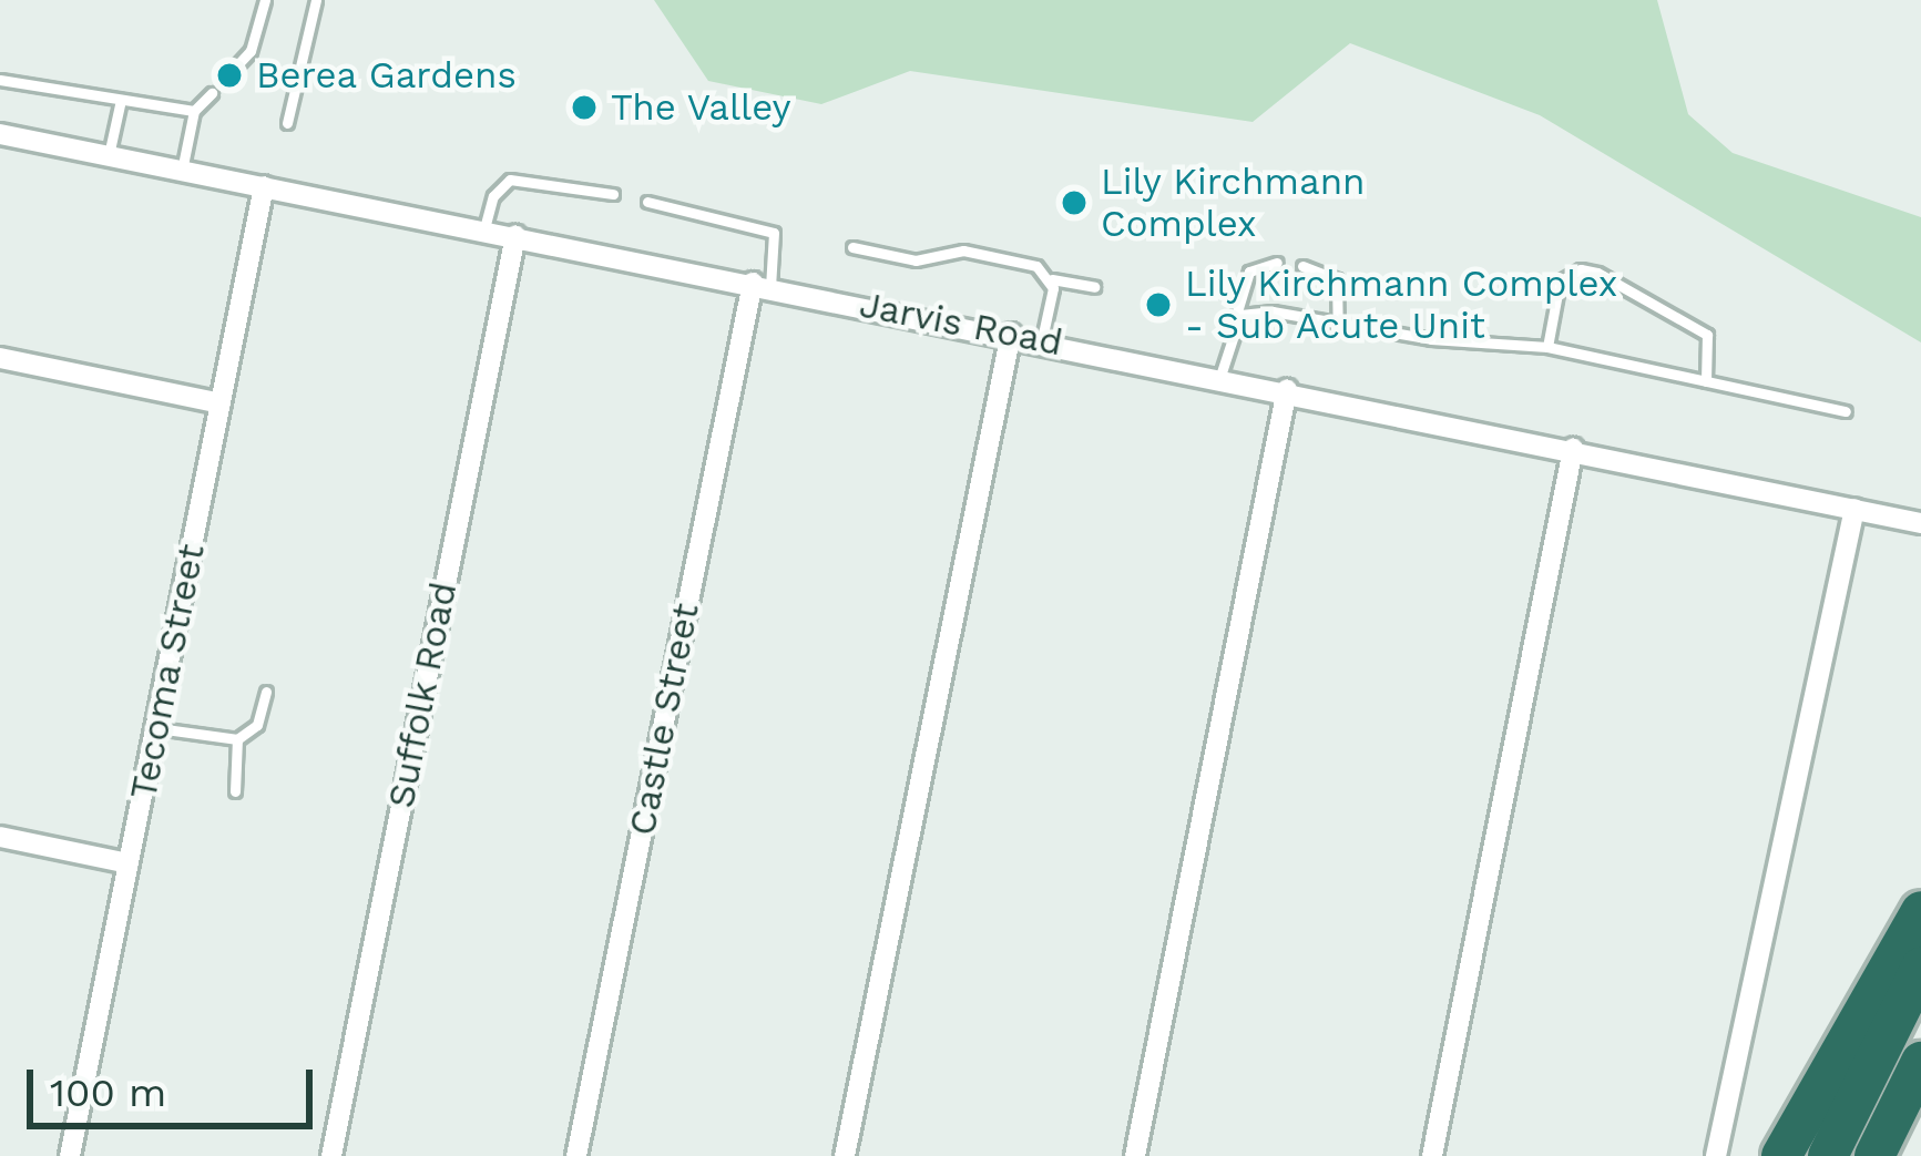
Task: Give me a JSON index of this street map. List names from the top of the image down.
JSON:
{
  "streets": {
    "street": [
      "Jarvis Road",
      "Tecoma Street",
      "Suffolk Road",
      "Castle Street"
    ]
  },
  "crossings": [
    ["Jarvis Road", "Tecoma Street"],
    ["Jarvis Road", "Suffolk Road"],
    ["Jarvis Road", "Castle Street"]
  ],
  "places": [
    "Berea Gardens",
    "The Valley",
    "Lily Kirchmann Complex",
    "Lily Kirchmann Complex - Sub Acute Unit"
  ],
  "scale_bar": "100 m"
}
